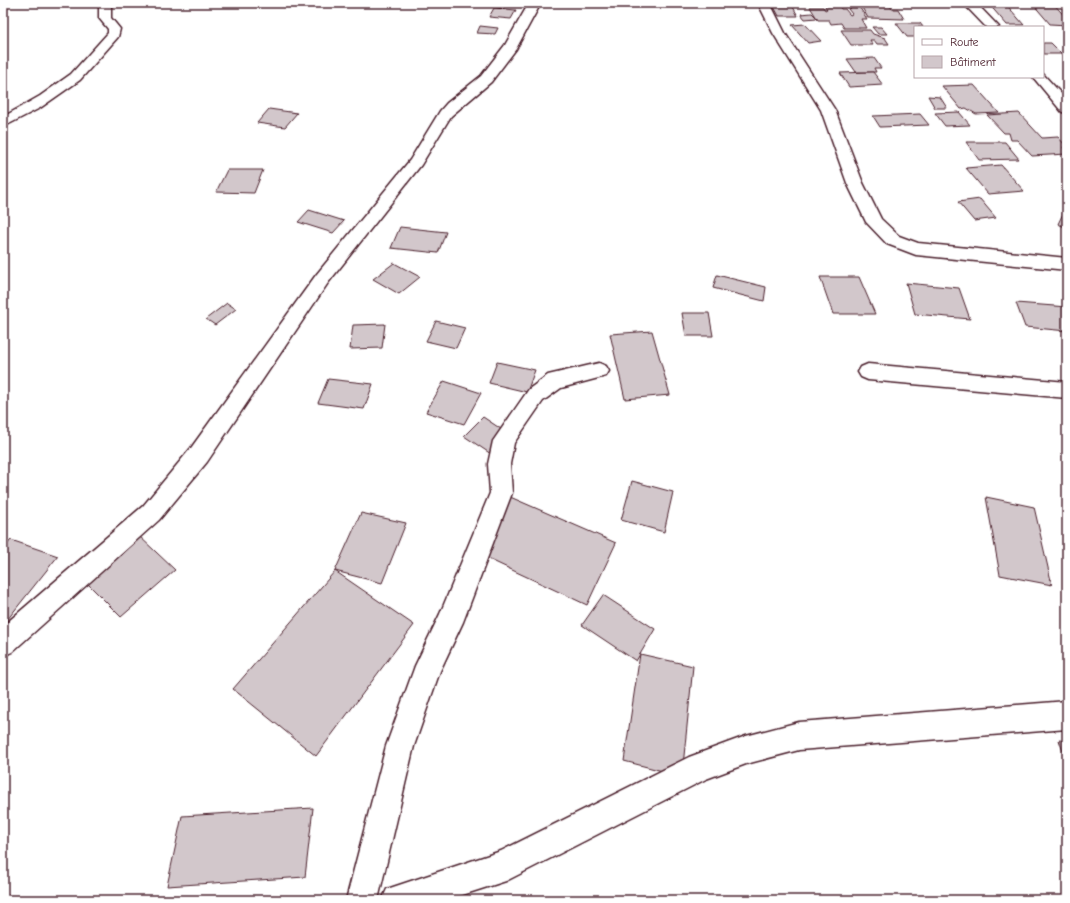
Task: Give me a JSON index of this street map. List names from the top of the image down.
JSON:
{
  "legend": ["Route", "Bâtiment"]
}
